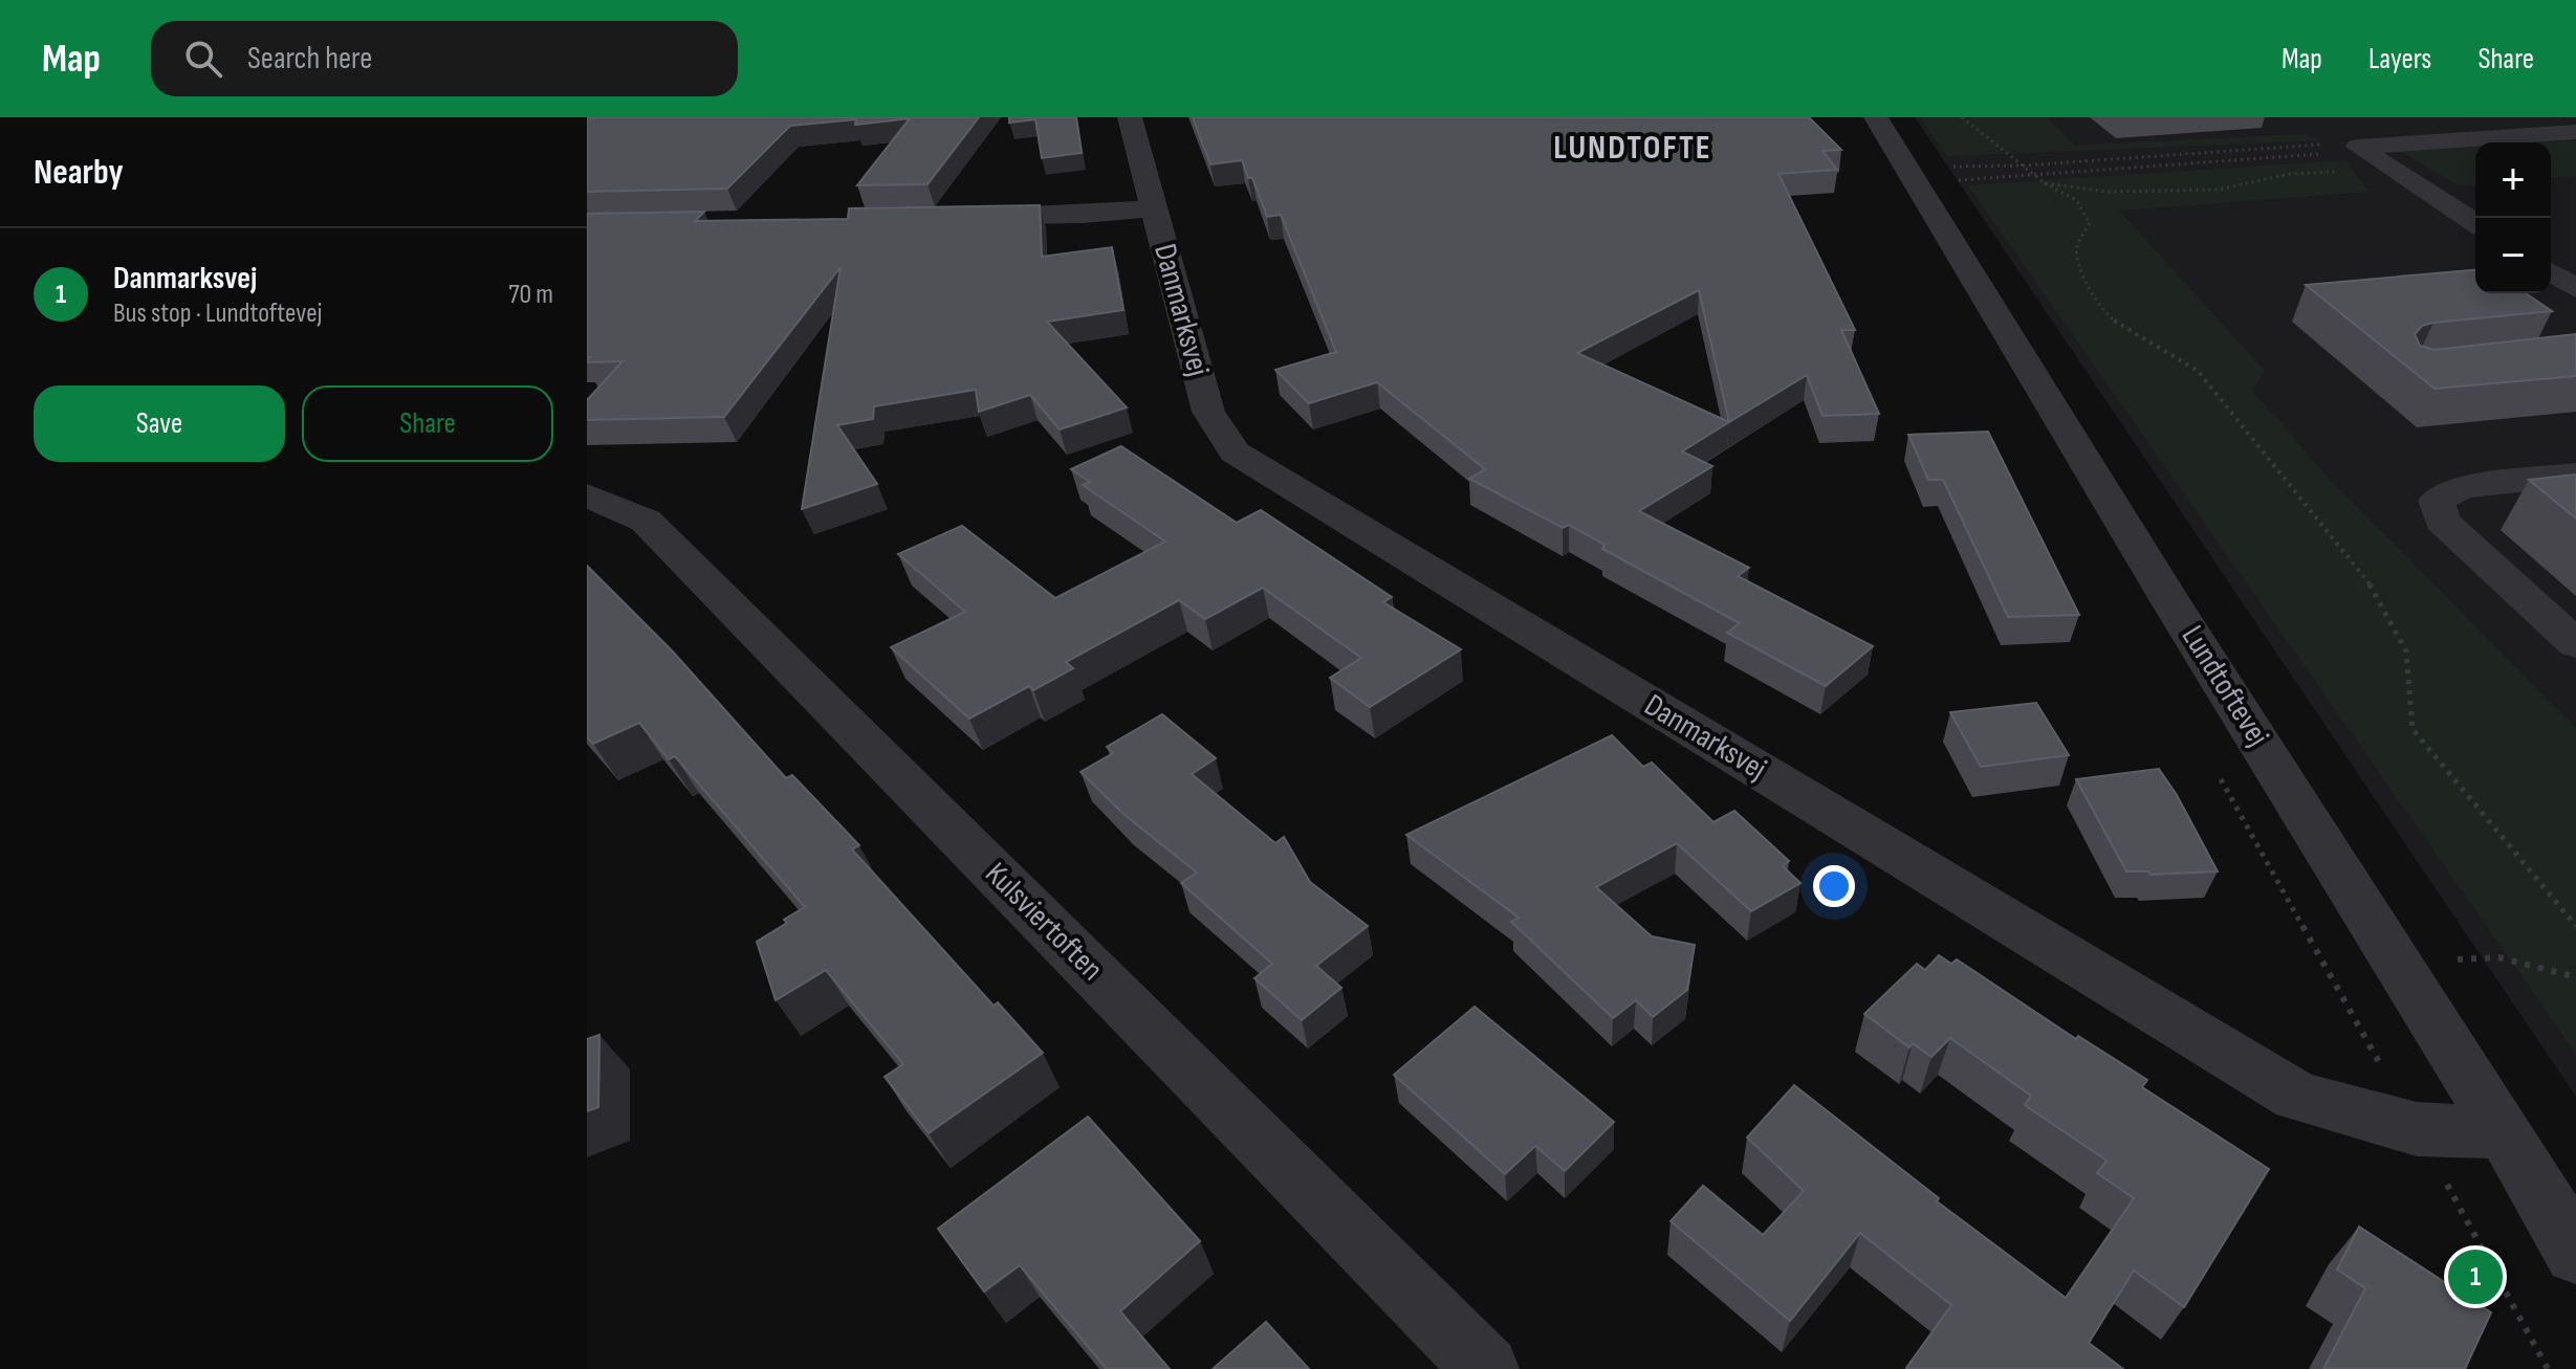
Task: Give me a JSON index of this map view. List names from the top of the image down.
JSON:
{
  "streets": {
    "street": ["Danmarksvej", "Lundtoftevej", "Kulsviertoften"]
  },
  "crossings": [
    ["Danmarksvej", "Lundtoftevej"]
  ],
  "districts": ["LUNDTOFTE"],
  "page": {
    "header": "Map",
    "search": "Search here",
    "nav": ["Map", "Layers", "Share"],
    "heading": "Nearby",
    "map_buttons": ["+", "−"],
    "list": [
      {
        "mark": "1",
        "name": "Danmarksvej",
        "note": "Bus stop · Lundtoftevej",
        "value": "70 m"
      }
    ],
    "buttons": ["Save", "Share"],
    "pins": "1"
  }
}
